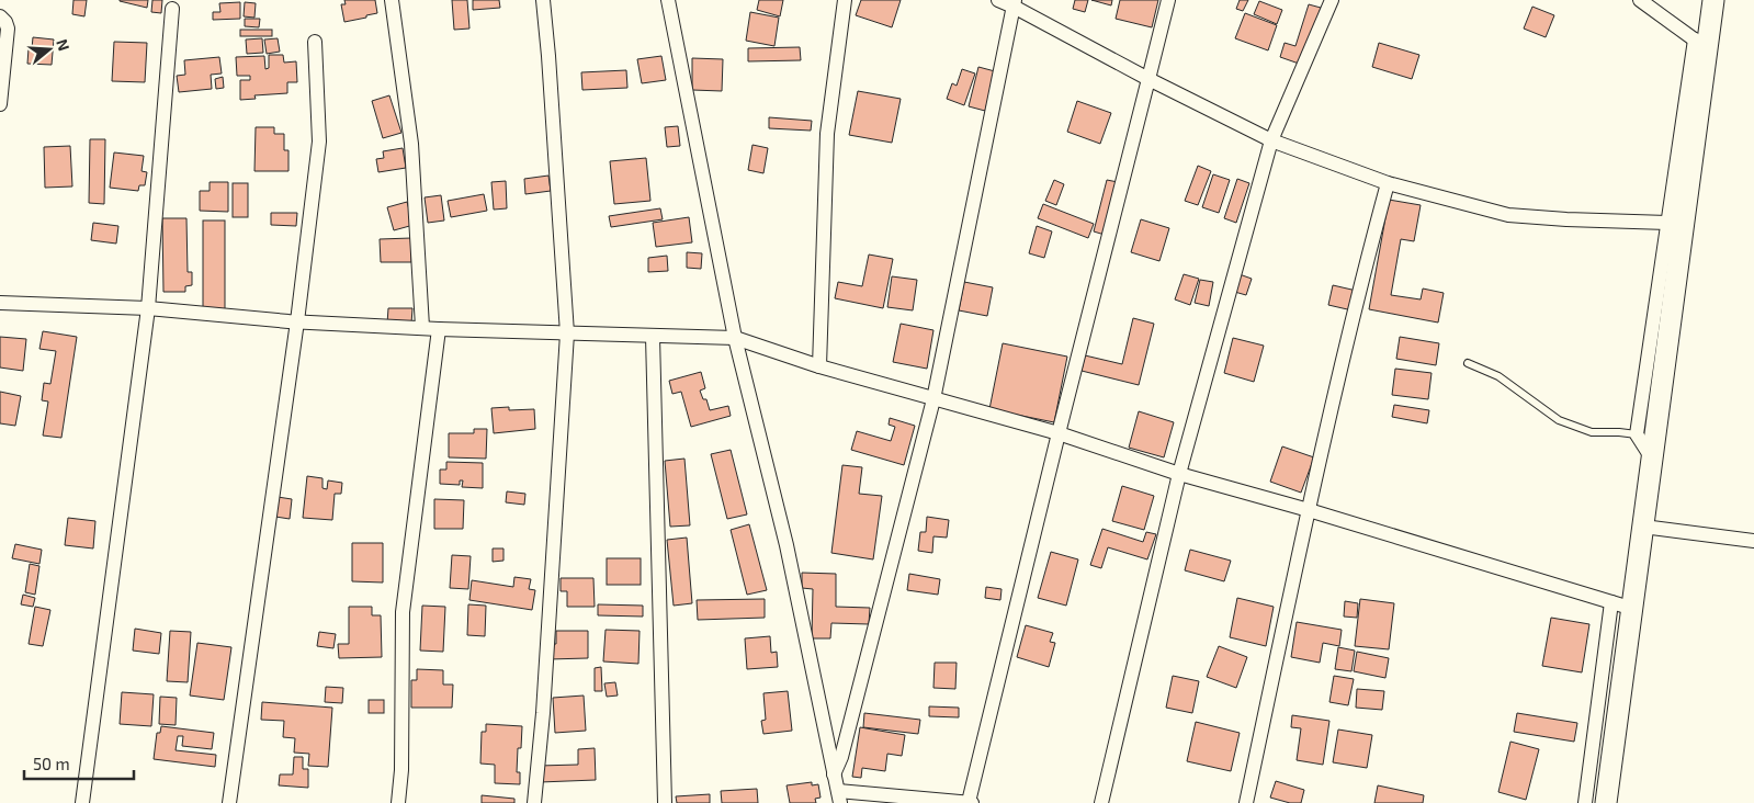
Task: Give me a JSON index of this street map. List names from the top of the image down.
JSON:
{
  "scale_bar": "50 m",
  "north": "right"
}
